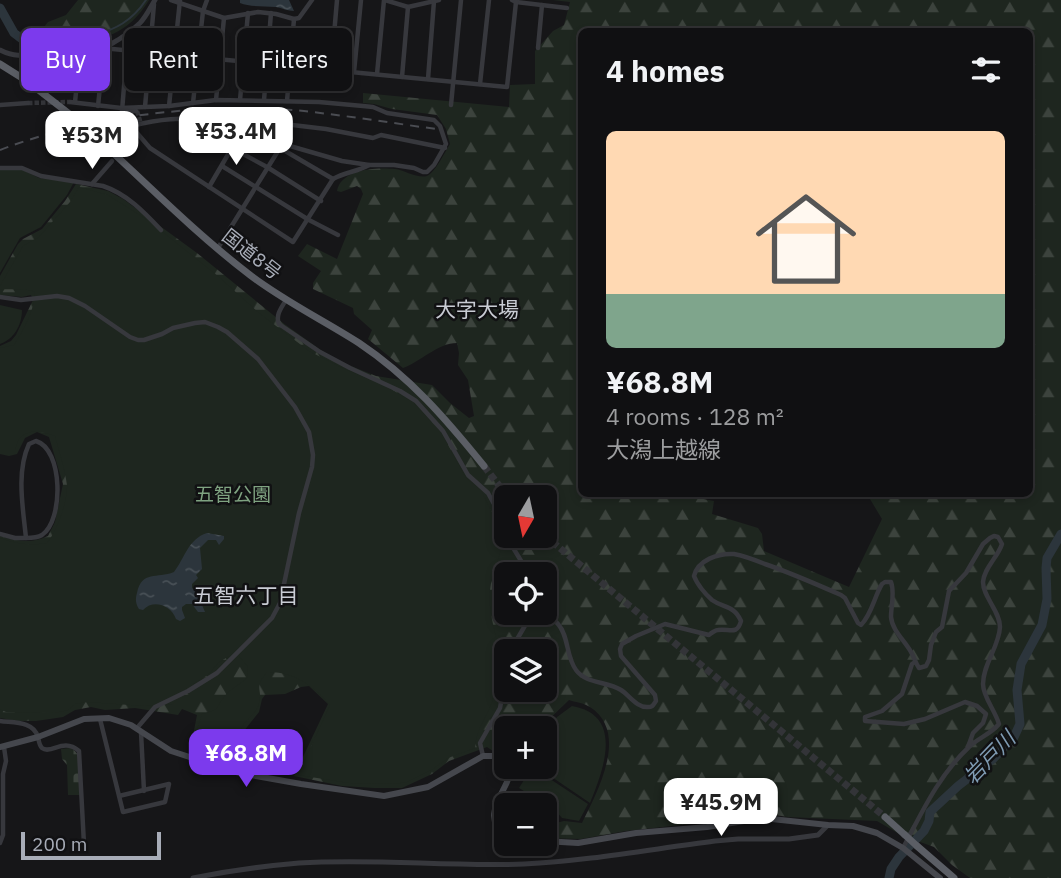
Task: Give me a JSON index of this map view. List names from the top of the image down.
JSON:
{
  "streets": {
    "highway": ["国道8号"]
  },
  "districts": ["大字大場", "五智六丁目"],
  "water": ["岩戸川"],
  "parks": ["五智公園"],
  "scale_bar": "200 m",
  "north": "bottom",
  "page": {
    "chip": ["Buy", "Rent", "Filters"],
    "heading": "4 homes",
    "price": [
      "¥53.4M",
      "¥53M",
      "¥68.8M",
      "¥45.9M"
    ],
    "list": [
      {
        "name": "¥68.8M",
        "note": "4 rooms · 128 m² · 大潟上越線"
      }
    ],
    "map_buttons": ["+", "−"],
    "scale": "200 m"
  }
}
